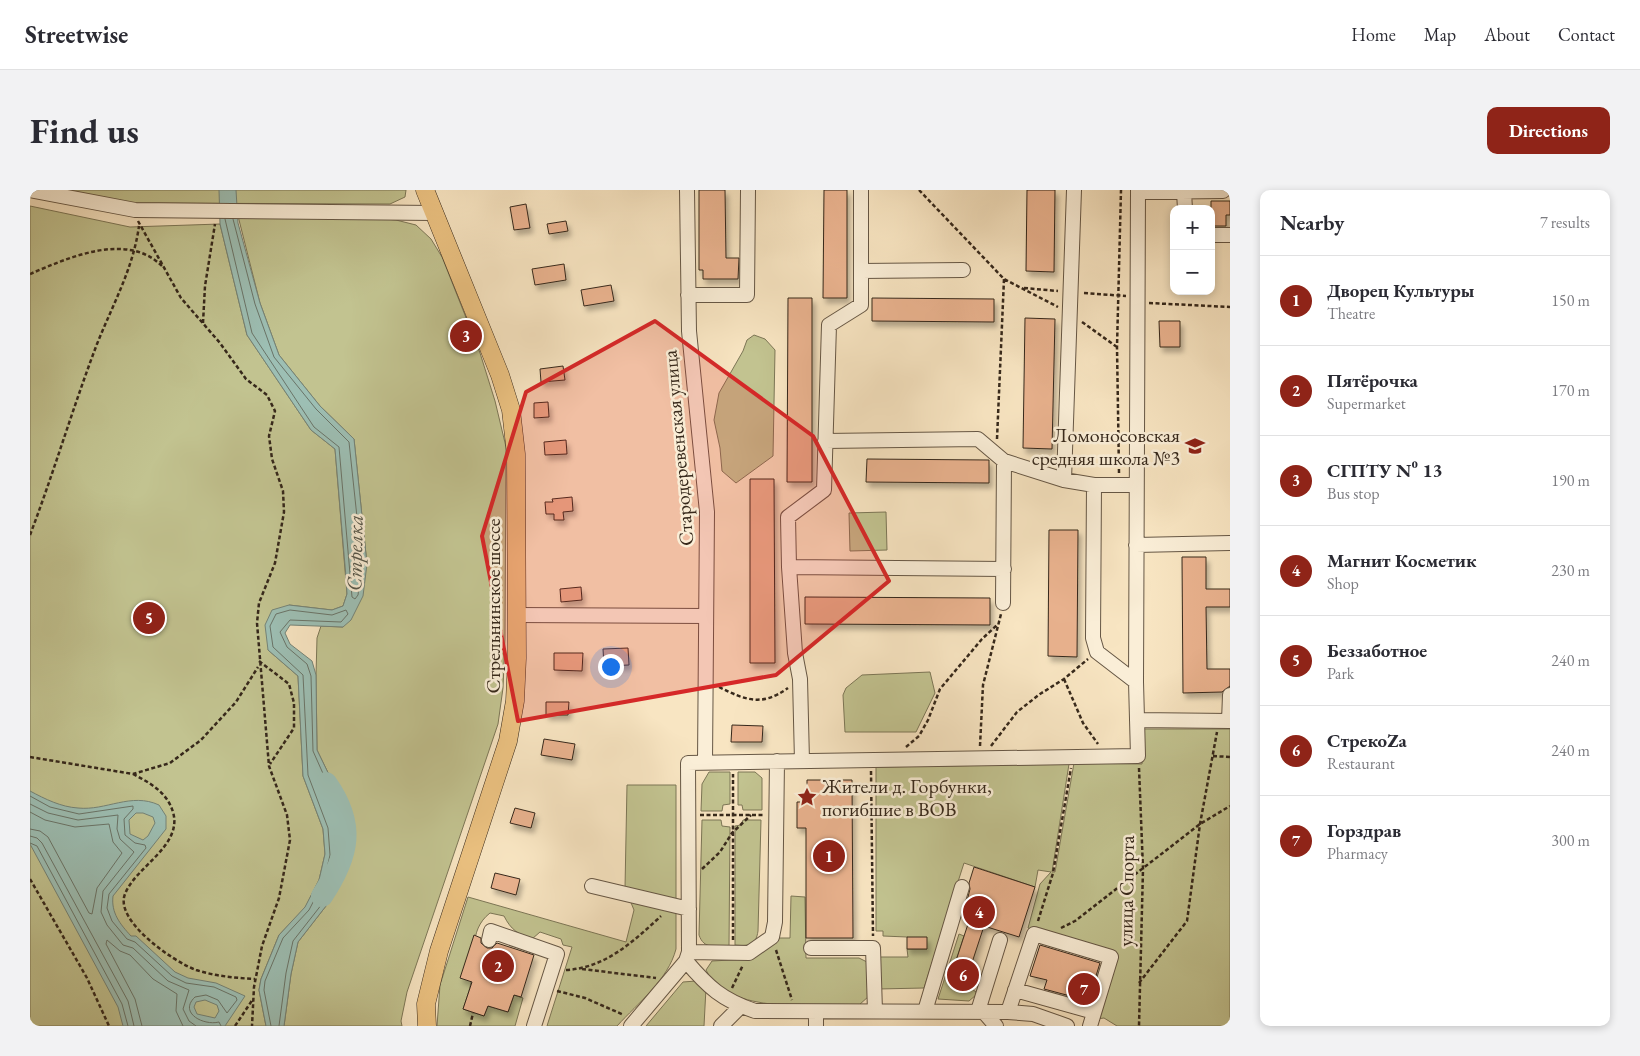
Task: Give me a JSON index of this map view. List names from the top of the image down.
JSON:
{
  "streets": {
    "main road": ["Стрельнинское шоссе"],
    "street": ["Стародеревенская улица"],
    "path": ["улица Спорта"]
  },
  "water": ["Стрелка"],
  "places": {
    "school or university": ["Ломоносовская средняя школа №3"],
    "place": ["Жители д. Горбунки, погибшие в ВОВ"]
  },
  "page": {
    "header": "Streetwise",
    "nav": [
      "Home",
      "Map",
      "About",
      "Contact"
    ],
    "buttons": "Directions",
    "title": "Find us",
    "heading": ["Nearby", "7 results"],
    "map_buttons": ["+", "−"],
    "list": [
      {
        "mark": "1",
        "name": "Дворец Культуры",
        "note": "Theatre",
        "value": "150 m"
      },
      {
        "mark": "2",
        "name": "Пятёрочка",
        "note": "Supermarket",
        "value": "170 m"
      },
      {
        "mark": "3",
        "name": "СГПТУ N⁰ 13",
        "note": "Bus stop",
        "value": "190 m"
      },
      {
        "mark": "4",
        "name": "Магнит Косметик",
        "note": "Shop",
        "value": "230 m"
      },
      {
        "mark": "5",
        "name": "Беззаботное",
        "note": "Park",
        "value": "240 m"
      },
      {
        "mark": "6",
        "name": "СтрекоZа",
        "note": "Restaurant",
        "value": "240 m"
      },
      {
        "mark": "7",
        "name": "Горздрав",
        "note": "Pharmacy",
        "value": "300 m"
      }
    ],
    "pins": [
      "3",
      "5",
      "1",
      "4",
      "2",
      "6",
      "7"
    ]
  }
}
